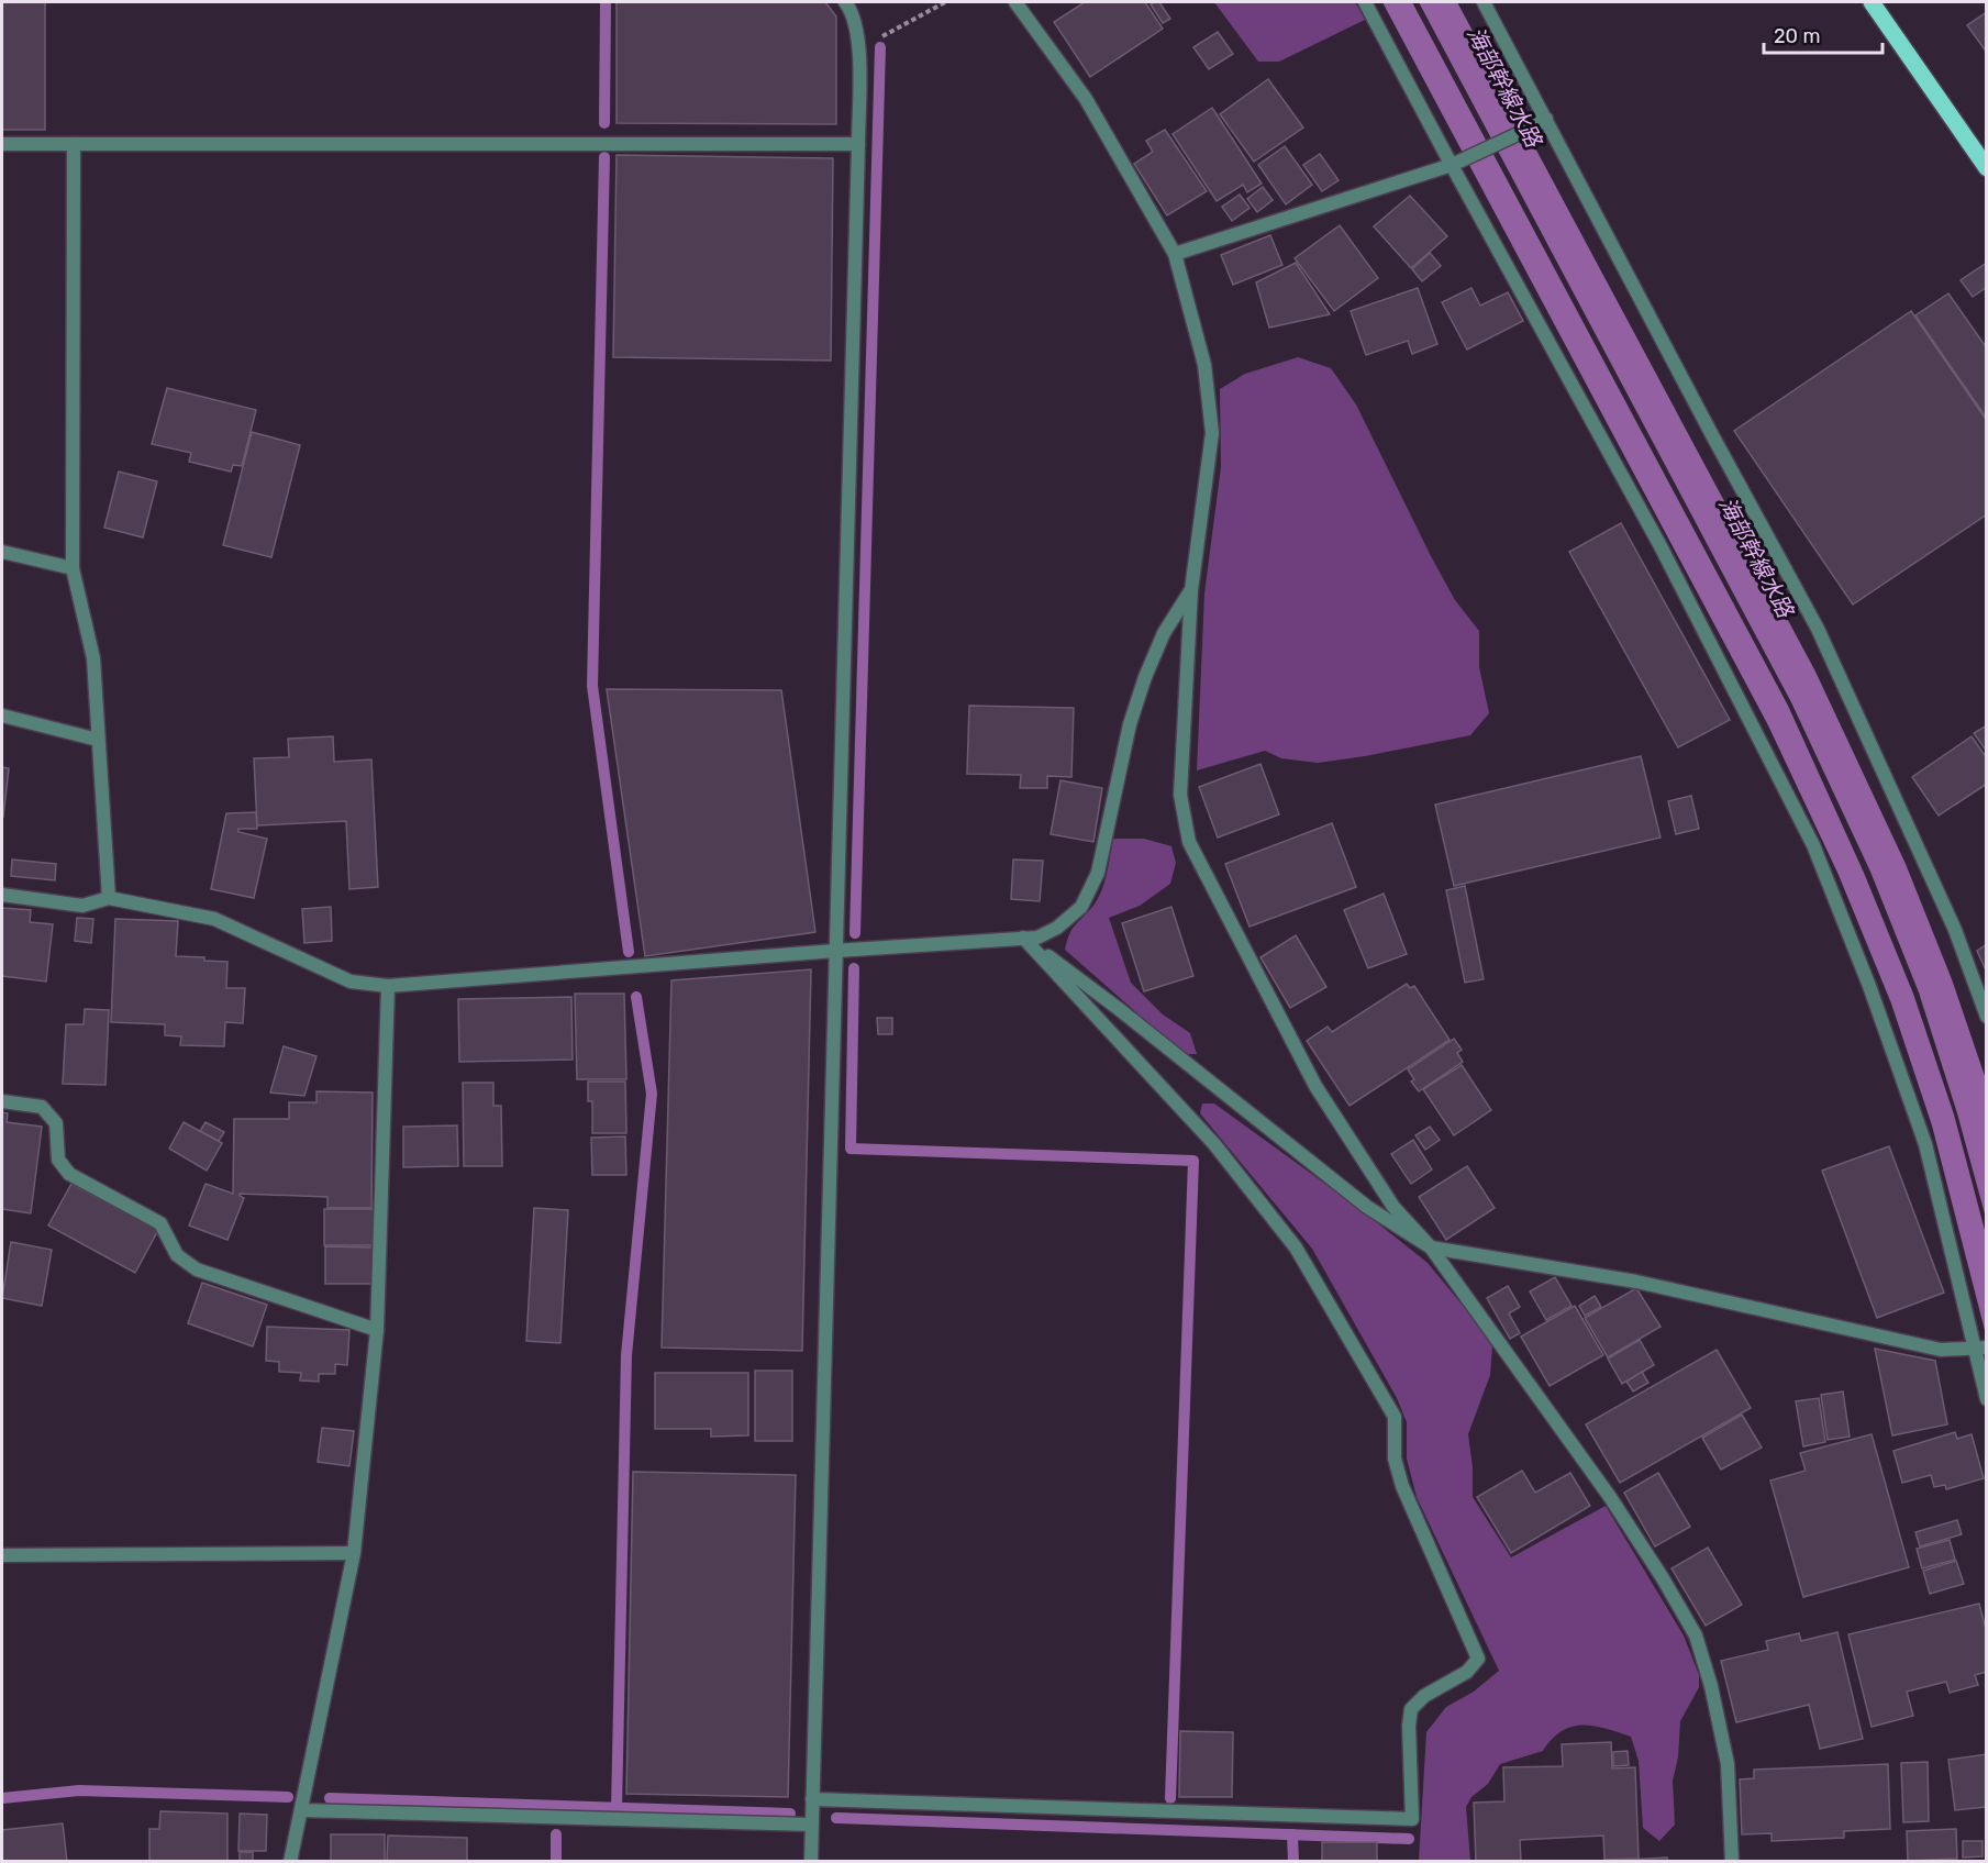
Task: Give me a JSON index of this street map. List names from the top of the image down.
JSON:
{
  "water": ["海部幹線水路"],
  "scale_bar": "20 m"
}
